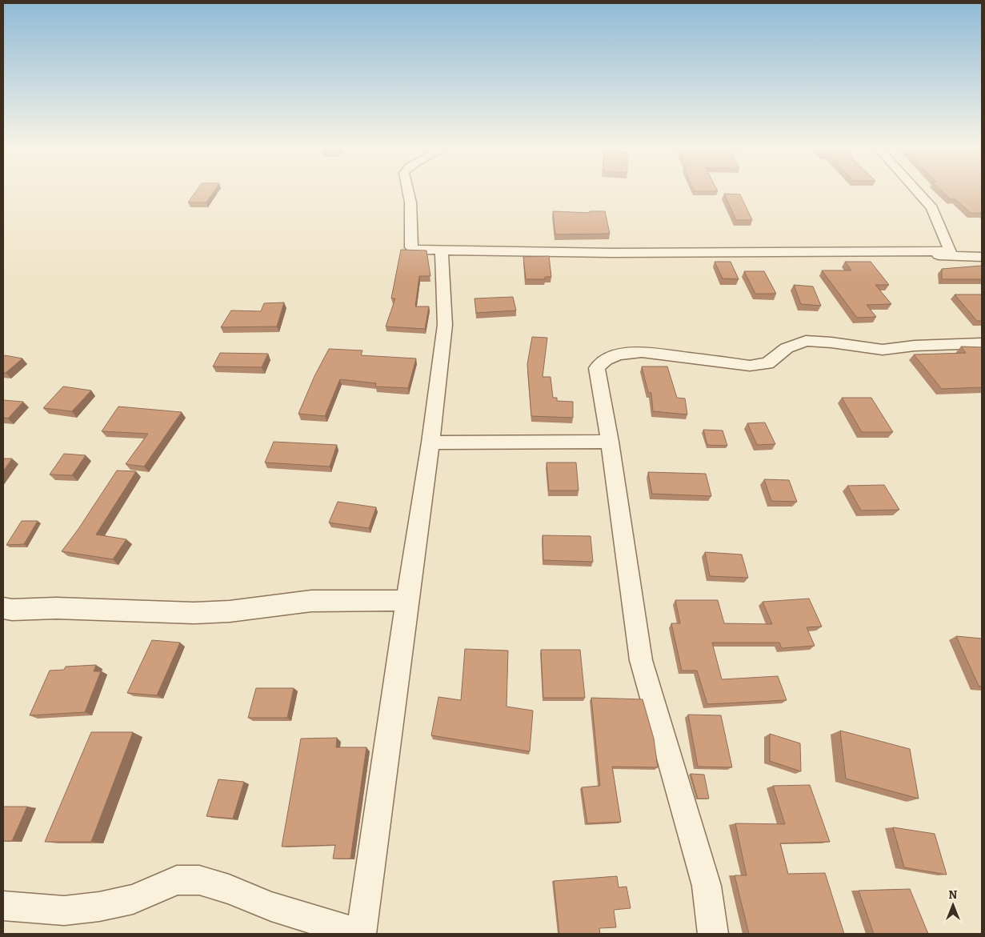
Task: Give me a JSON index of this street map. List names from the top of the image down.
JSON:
{
  "north": "top"
}
